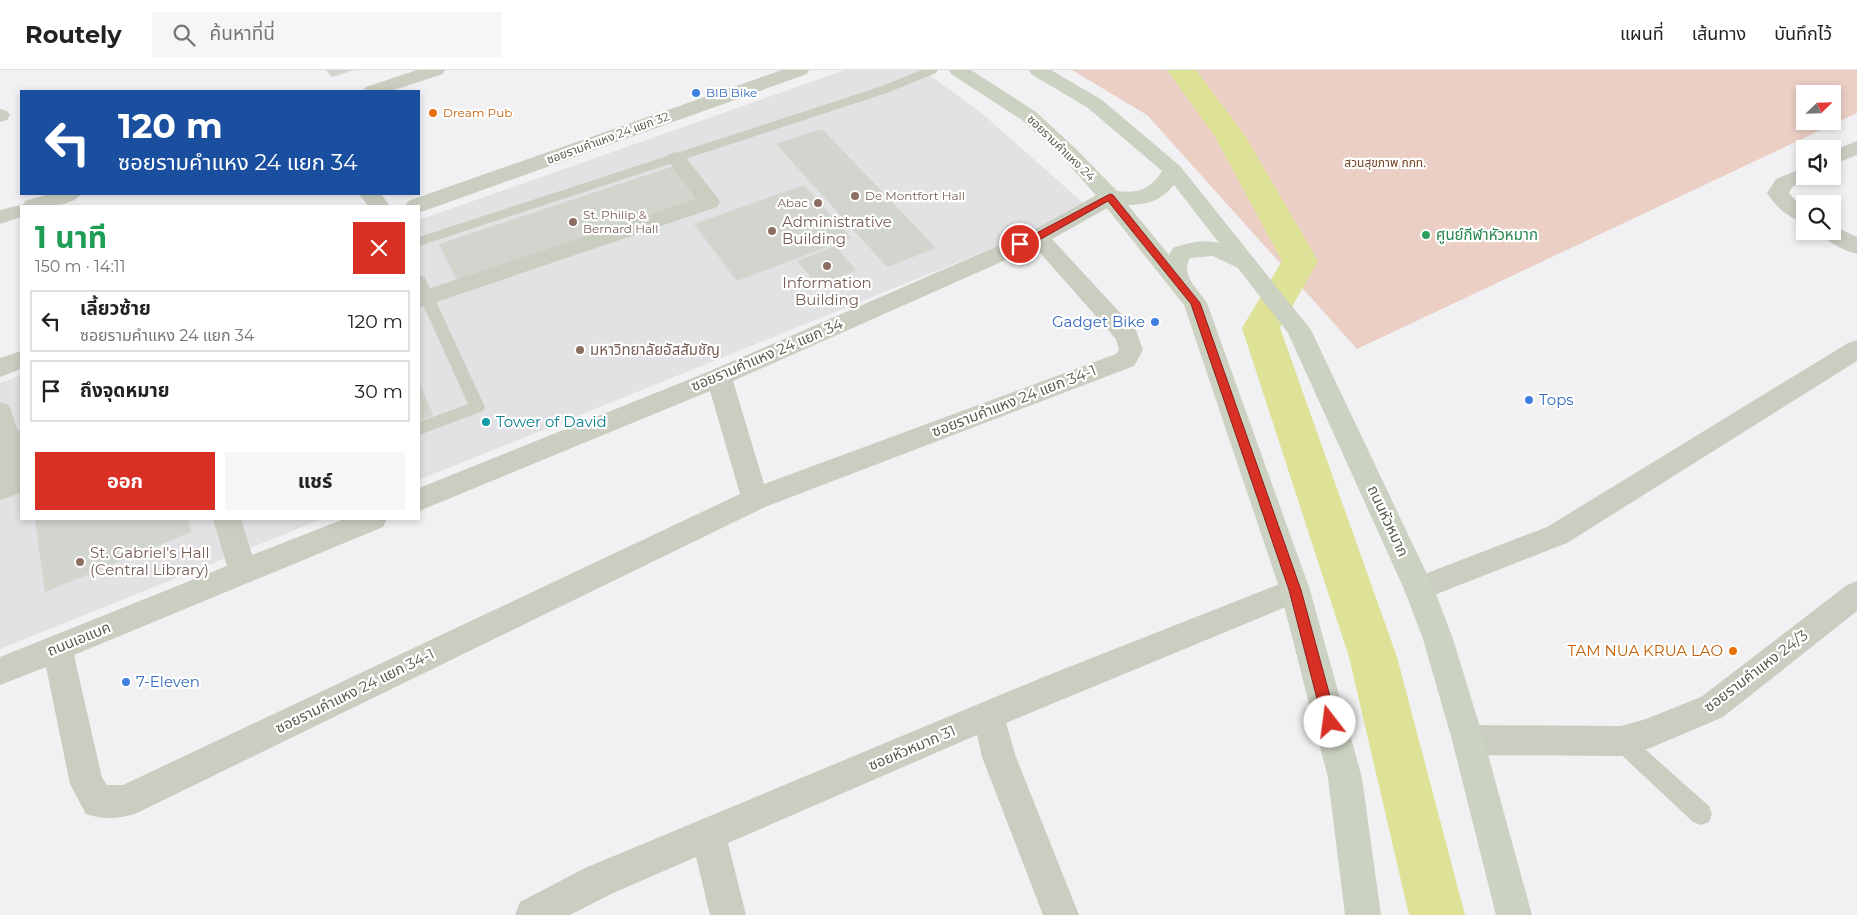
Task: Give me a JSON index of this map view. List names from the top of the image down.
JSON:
{
  "streets": {
    "main road": ["ซอยรามคำแหง 24", "ถนนหัวหมาก"],
    "street": [
      "ซอยรามคำแหง 24 แยก 32",
      "ซอยรามคำแหง 24 แยก 34",
      "ซอยรามคำแหง 24 แยก 34-1",
      "ถนนเอแบค",
      "ซอยรามคำแหง 24/3",
      "ซอยหัวหมาก 31"
    ]
  },
  "crossings": [
    ["ซอยรามคำแหง 24", "ซอยรามคำแหง 24 แยก 34"],
    ["ซอยรามคำแหง 24 แยก 34", "ซอยรามคำแหง 24 แยก 34-1"],
    ["ซอยรามคำแหง 24 แยก 34-1", "ถนนเอแบค"],
    ["ถนนหัวหมาก", "ซอยรามคำแหง 24/3"]
  ],
  "parks": ["สวนสุขภาพ กกท."],
  "places": [
    "BIB Bike",
    "Dream Pub",
    "De Montfort Hall",
    "Abac",
    "St. Philip & Bernard Hall",
    "Administrative Building",
    "ศูนย์กีฬาหัวหมาก",
    "Information Building",
    "Gadget Bike",
    "มหาวิทยาลัยอัสสัมชัญ",
    "Tops",
    "Tower of David",
    "St. Gabriel's Hall (Central Library)",
    "TAM NUA KRUA LAO",
    "7-Eleven"
  ],
  "north": "top right",
  "page": {
    "header": "Routely",
    "search": "ค้นหาที่นี่",
    "nav": ["แผนที่", "เส้นทาง", "บันทึกไว้"],
    "turn": ["120 m", "ซอยรามคำแหง 24 แยก 34"],
    "heading": ["1 นาที", "150 m · 14:11"],
    "list": [
      {
        "name": "เลี้ยวซ้าย",
        "note": "ซอยรามคำแหง 24 แยก 34",
        "value": "120 m"
      },
      {
        "name": "ถึงจุดหมาย",
        "value": "30 m"
      }
    ],
    "buttons": ["ออก", "แชร์"]
  }
}
